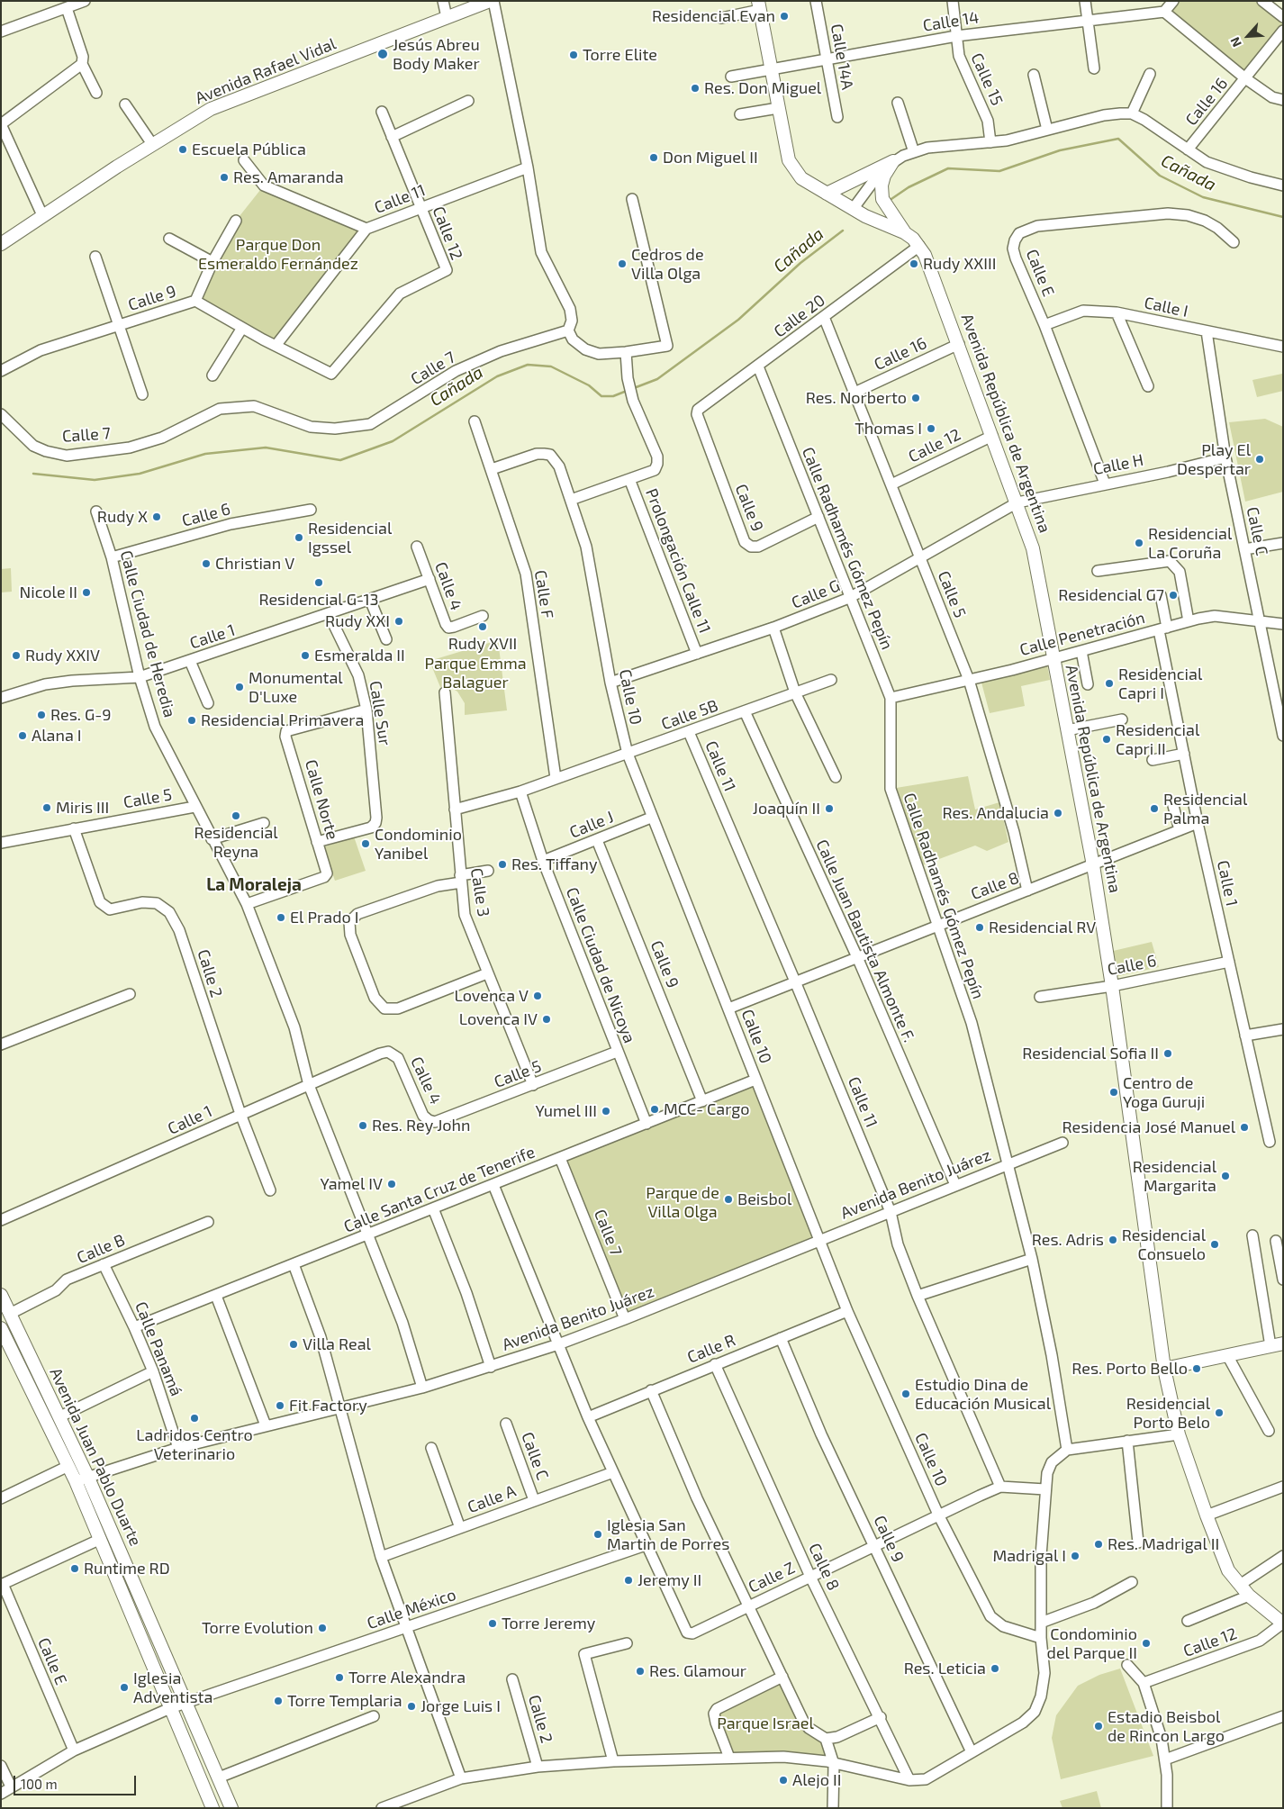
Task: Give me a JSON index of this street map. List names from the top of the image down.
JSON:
{
  "streets": {
    "main road": ["Avenida Rafael Vidal", "Avenida República de Argentina", "Avenida Juan Pablo Duarte"],
    "street": [
      "Calle 14",
      "Calle 14A",
      "Calle 15",
      "Calle 16",
      "Calle 11",
      "Calle 12",
      "Calle E",
      "Calle 9",
      "Calle I",
      "Calle 20",
      "Calle 7",
      "Calle H",
      "Calle 6",
      "Calle C",
      "Calle Radhamés Gómez Pepín",
      "Prolongación Calle 11",
      "Calle 4",
      "Calle F",
      "Calle G",
      "Calle 5",
      "Calle Ciudad de Heredia",
      "Calle Penetración",
      "Calle 1",
      "Calle 10",
      "Calle Sur",
      "Calle 5B",
      "Calle Norte",
      "Calle J",
      "Calle 8",
      "Calle 3",
      "Calle Juan Bautista Almonte F.",
      "Calle Ciudad de Nicoya",
      "Calle 2",
      "Avenida Benito Juárez",
      "Calle Santa Cruz de Tenerife",
      "Calle B",
      "Calle Panamá",
      "Calle R",
      "Calle A",
      "Calle Z",
      "Calle México"
    ]
  },
  "crossings": [
    ["Calle 14", "Calle 14A"],
    ["Calle 14", "Calle 15"],
    ["Calle 14", "Avenida República de Argentina"],
    ["Calle 16", "Avenida República de Argentina"],
    ["Calle 16", "Calle 5"],
    ["Calle 11", "Calle 12"],
    ["Calle 11", "Calle 5B"],
    ["Calle 11", "Calle 8"],
    ["Calle 11", "Avenida Benito Juárez"],
    ["Calle 11", "Calle Z"],
    ["Calle 12", "Calle 9"],
    ["Calle 12", "Avenida República de Argentina"],
    ["Calle 12", "Calle 5"],
    ["Calle E", "Calle I"],
    ["Calle E", "Calle H"],
    ["Calle 9", "Calle 20"],
    ["Calle 9", "Calle Radhamés Gómez Pepín"],
    ["Calle 9", "Calle J"],
    ["Calle 9", "Calle Santa Cruz de Tenerife"],
    ["Calle 9", "Calle R"],
    ["Calle 9", "Calle Z"],
    ["Calle I", "Calle C"],
    ["Calle 20", "Avenida República de Argentina"],
    ["Calle 20", "Calle Radhamés Gómez Pepín"],
    ["Calle 20", "Calle 5"],
    ["Calle 7", "Avenida Benito Juárez"],
    ["Calle 7", "Calle Santa Cruz de Tenerife"],
    ["Avenida República de Argentina", "Calle H"],
    ["Avenida República de Argentina", "Calle 6"],
    ["Avenida República de Argentina", "Calle G"],
    ["Avenida República de Argentina", "Calle Penetración"],
    ["Avenida República de Argentina", "Calle 8"],
    ["Calle H", "Calle C"],
    ["Calle H", "Calle G"],
    ["Calle 6", "Calle Ciudad de Heredia"],
    ["Calle 6", "Calle 1"],
    ["Calle C", "Calle Penetración"],
    ["Calle C", "Calle A"],
    ["Calle Radhamés Gómez Pepín", "Calle G"],
    ["Calle Radhamés Gómez Pepín", "Calle Penetración"],
    ["Calle Radhamés Gómez Pepín", "Calle 8"],
    ["Calle Radhamés Gómez Pepín", "Avenida Benito Juárez"],
    ["Prolongación Calle 11", "Calle G"],
    ["Calle 4", "Calle 5"],
    ["Calle 4", "Calle 1"],
    ["Calle F", "Calle 10"],
    ["Calle F", "Calle 5B"],
    ["Calle G", "Calle 5"],
    ["Calle G", "Calle 10"],
    ["Calle 5", "Calle Ciudad de Heredia"],
    ["Calle 5", "Calle Penetración"],
    ["Calle 5", "Calle 8"],
    ["Calle 5", "Calle 3"],
    ["Calle 5", "Calle Ciudad de Nicoya"],
    ["Calle 5", "Calle 2"],
    ["Calle Ciudad de Heredia", "Calle 1"],
    ["Calle Ciudad de Heredia", "Calle Norte"],
    ["Calle Ciudad de Heredia", "Avenida Benito Juárez"],
    ["Calle Ciudad de Heredia", "Calle Santa Cruz de Tenerife"],
    ["Calle Penetración", "Calle 1"],
    ["Calle 1", "Calle Sur"],
    ["Calle 1", "Calle 8"],
    ["Calle 1", "Calle 2"],
    ["Calle 10", "Calle 5B"],
    ["Calle 10", "Calle J"],
    ["Calle 10", "Calle 8"],
    ["Calle 10", "Avenida Benito Juárez"],
    ["Calle 10", "Calle Santa Cruz de Tenerife"],
    ["Calle 10", "Calle R"],
    ["Calle 10", "Calle Z"],
    ["Calle Sur", "Calle Norte"],
    ["Calle 5B", "Calle 3"],
    ["Calle 5B", "Calle Juan Bautista Almonte F."],
    ["Calle 5B", "Calle Ciudad de Nicoya"],
    ["Calle J", "Calle Ciudad de Nicoya"],
    ["Calle 8", "Calle Juan Bautista Almonte F."],
    ["Calle 8", "Calle R"],
    ["Calle 8", "Calle Z"],
    ["Calle Juan Bautista Almonte F.", "Avenida Benito Juárez"],
    ["Calle Ciudad de Nicoya", "Calle Santa Cruz de Tenerife"],
    ["Avenida Benito Juárez", "Calle Panamá"],
    ["Avenida Benito Juárez", "Avenida Juan Pablo Duarte"],
    ["Calle Santa Cruz de Tenerife", "Calle Panamá"],
    ["Calle B", "Calle Panamá"],
    ["Calle B", "Avenida Juan Pablo Duarte"],
    ["Avenida Juan Pablo Duarte", "Calle México"],
    ["Calle Z", "Calle México"]
  ],
  "districts": ["La Moraleja"],
  "water": ["Cañada"],
  "parks": [
    "Parque Don Esmeraldo Fernández",
    "Parque Emma Balaguer",
    "Parque de Villa Olga",
    "Parque Israel"
  ],
  "places": [
    "Residencial Evan",
    "Jesús Abreu Body Maker",
    "Torre Elite",
    "Res. Don Miguel",
    "Escuela Pública",
    "Don Miguel II",
    "Res. Amaranda",
    "Cedros de Villa Olga",
    "Rudy XXIII",
    "Res. Norberto",
    "Thomas I",
    "Play El Despertar",
    "Rudy X",
    "Residencial Igssel",
    "Residencial La Coruña",
    "Christian V",
    "Residencial G-13",
    "Nicole II",
    "Residencial G7",
    "Rudy XXI",
    "Rudy XVII",
    "Rudy XXIV",
    "Esmeralda II",
    "Residencial Capri I",
    "Monumental D'Luxe",
    "Res. G-9",
    "Residencial Primavera",
    "Alana I",
    "Residencial Capri II",
    "Miris III",
    "Joaquín II",
    "Residencial Palma",
    "Res. Andalucia",
    "Residencial Reyna",
    "Condominio Yanibel",
    "Res. Tiffany",
    "El Prado I",
    "Residencial RV",
    "Lovenca V",
    "Lovenca IV",
    "Residencial Sofia II",
    "Centro de Yoga Guruji",
    "MCC- Cargo",
    "Yumel III",
    "Res. Rey John",
    "Residencia José Manuel",
    "Residencial Margarita",
    "Yamel IV",
    "Beisbol",
    "Res. Adris",
    "Residencial Consuelo",
    "Villa Real",
    "Res. Porto Bello",
    "Estudio Dina de Educación Musical",
    "Fit Factory",
    "Residencial Porto Belo",
    "Ladridos Centro Veterinario",
    "Iglesia San Martin de Porres",
    "Res. Madrigal II",
    "Madrigal I",
    "Runtime RD",
    "Jeremy II",
    "Torre Jeremy",
    "Torre Evolution",
    "Condominio del Parque II",
    "Res. Leticia",
    "Res. Glamour",
    "Torre Alexandra",
    "Iglesia Adventista",
    "Torre Templaria",
    "Jorge Luis I",
    "Estadio Beisbol de Rincon Largo",
    "Alejo II"
  ],
  "scale_bar": "100 m",
  "north": "bottom left"
}
